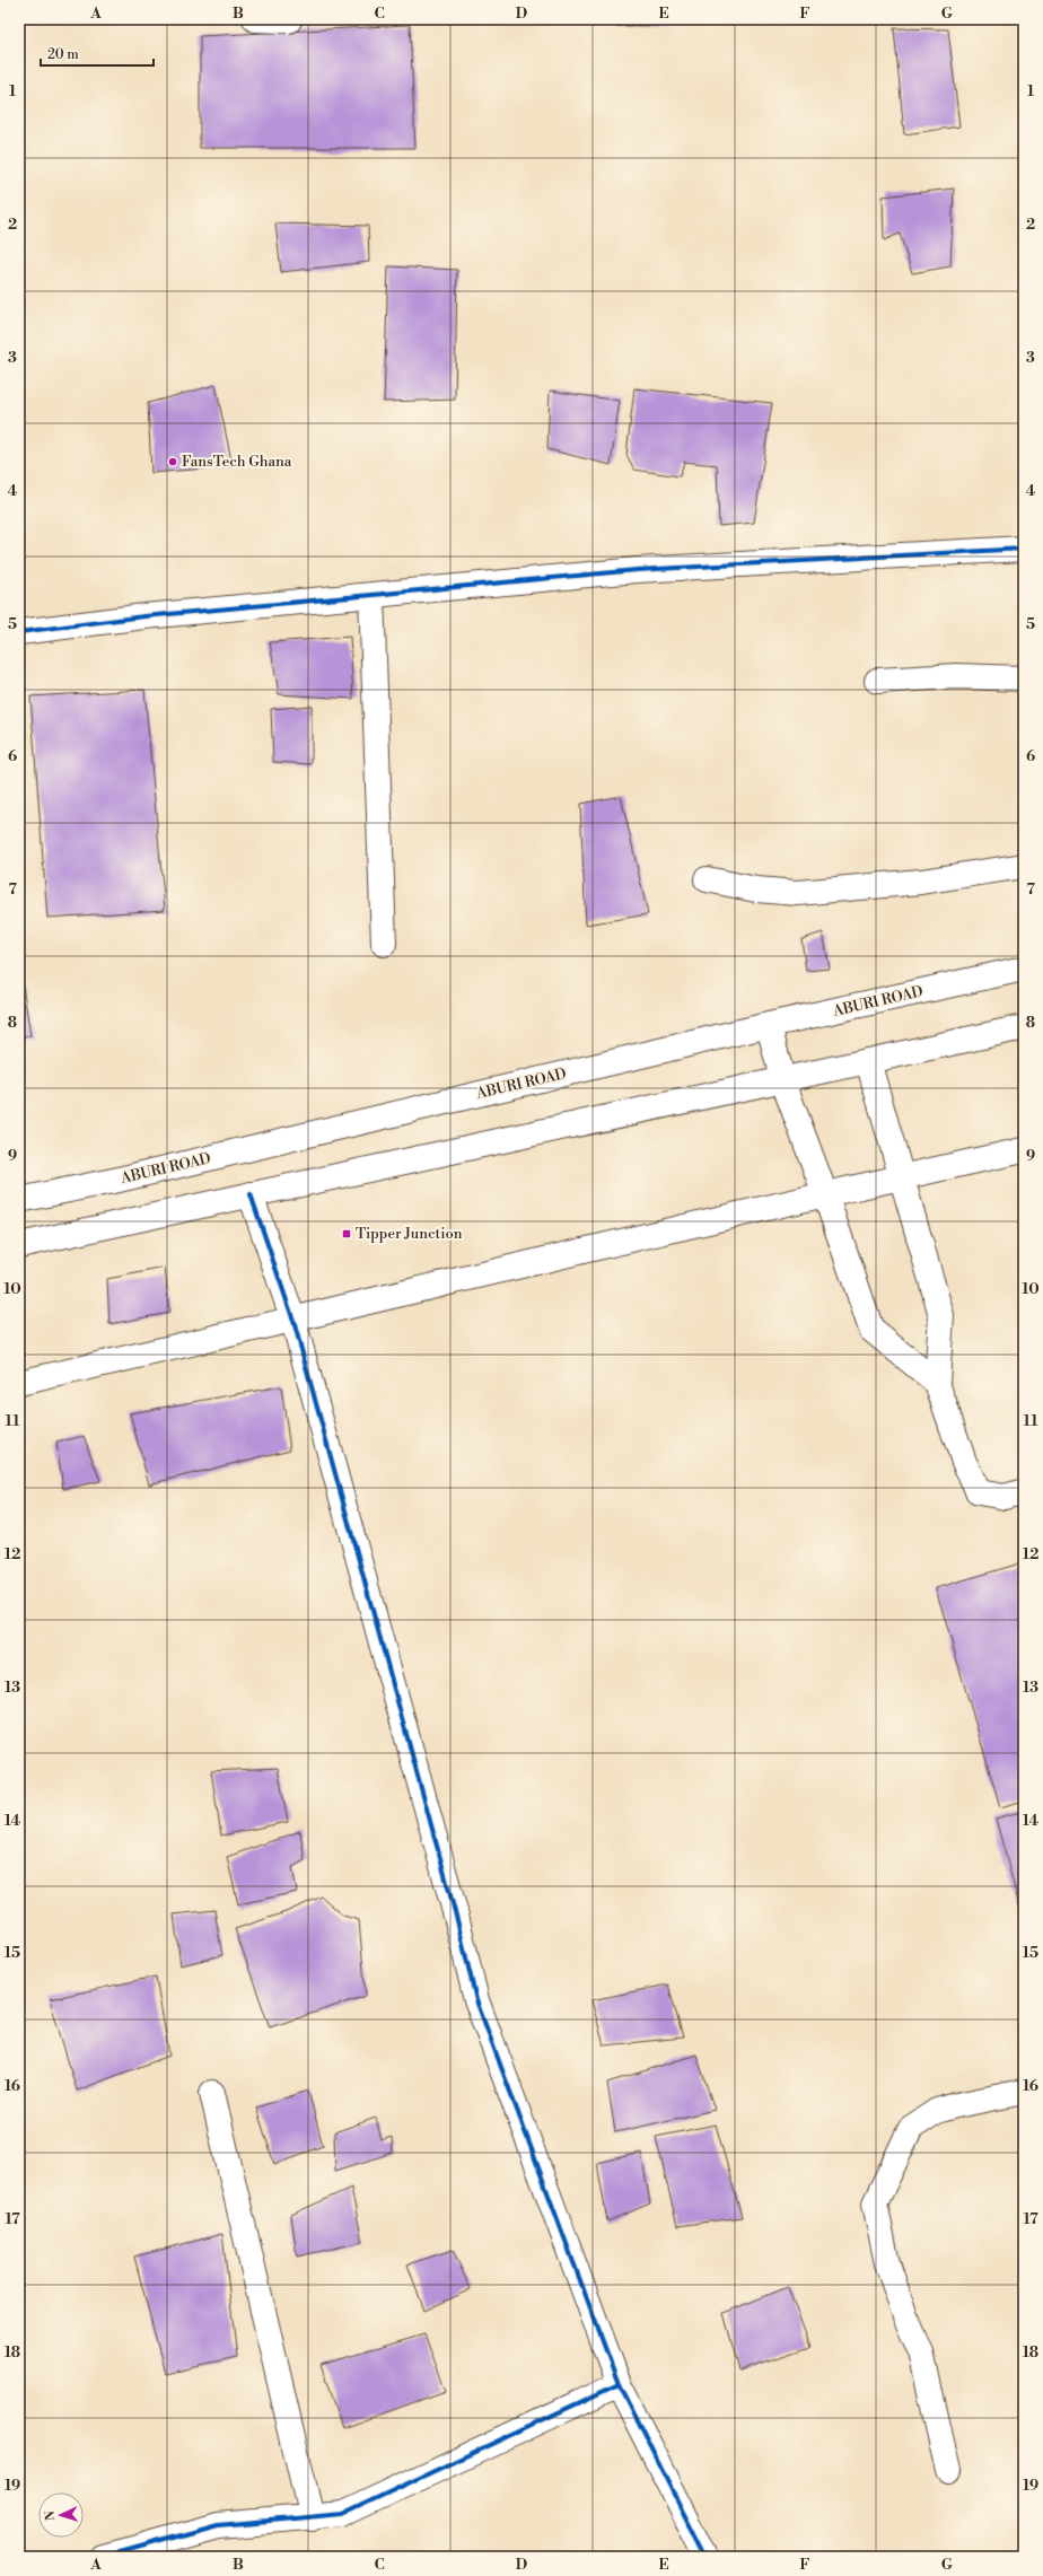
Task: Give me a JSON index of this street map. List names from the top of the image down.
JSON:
{
  "streets": {
    "main road": ["ABURI ROAD"]
  },
  "places": {
    "other": ["FansTech Ghana"],
    "transit": ["Tipper Junction"]
  },
  "scale_bar": "20 m",
  "north": "left",
  "grid": {
    "columns": [
      "A",
      "B",
      "C",
      "D",
      "E",
      "F",
      "G"
    ],
    "rows": [
      "1",
      "2",
      "3",
      "4",
      "5",
      "6",
      "7",
      "8",
      "9",
      "10",
      "11",
      "12",
      "13",
      "14",
      "15",
      "16",
      "17",
      "18",
      "19"
    ]
  }
}
